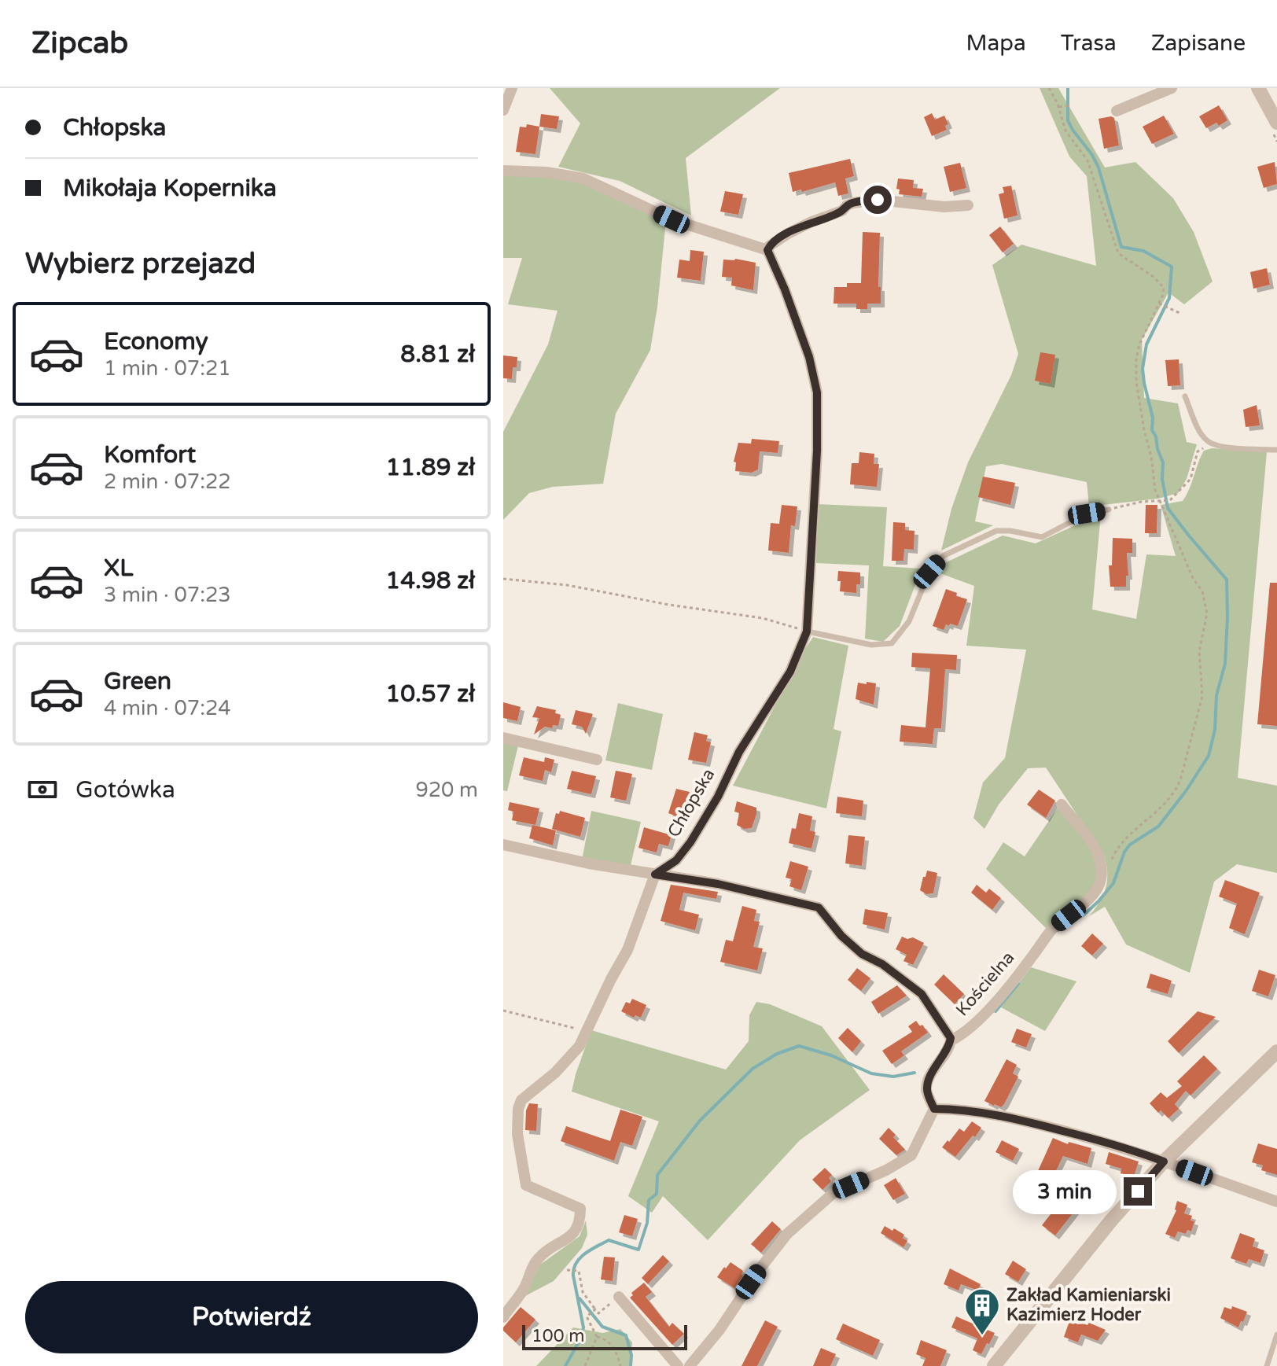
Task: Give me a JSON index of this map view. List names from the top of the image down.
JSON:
{
  "streets": {
    "street": ["Chłopska", "Kościelna"]
  },
  "places": {
    "building": ["Zakład Kamieniarski Kazimierz Hoder"]
  },
  "scale_bar": "100 m",
  "page": {
    "header": "Zipcab",
    "nav": ["Mapa", "Trasa", "Zapisane"],
    "banner": ["Chłopska", "Mikołaja Kopernika"],
    "heading": "Wybierz przejazd",
    "list": [
      {
        "name": "Economy",
        "note": "1 min · 07:21",
        "value": "8.81 zł"
      },
      {
        "name": "Komfort",
        "note": "2 min · 07:22",
        "value": "11.89 zł"
      },
      {
        "name": "XL",
        "note": "3 min · 07:23",
        "value": "14.98 zł"
      },
      {
        "name": "Green",
        "note": "4 min · 07:24",
        "value": "10.57 zł"
      }
    ],
    "pay": ["Gotówka", "920 m"],
    "bubble": "3 min",
    "buttons": "Potwierdź",
    "scale": "100 m"
  }
}
